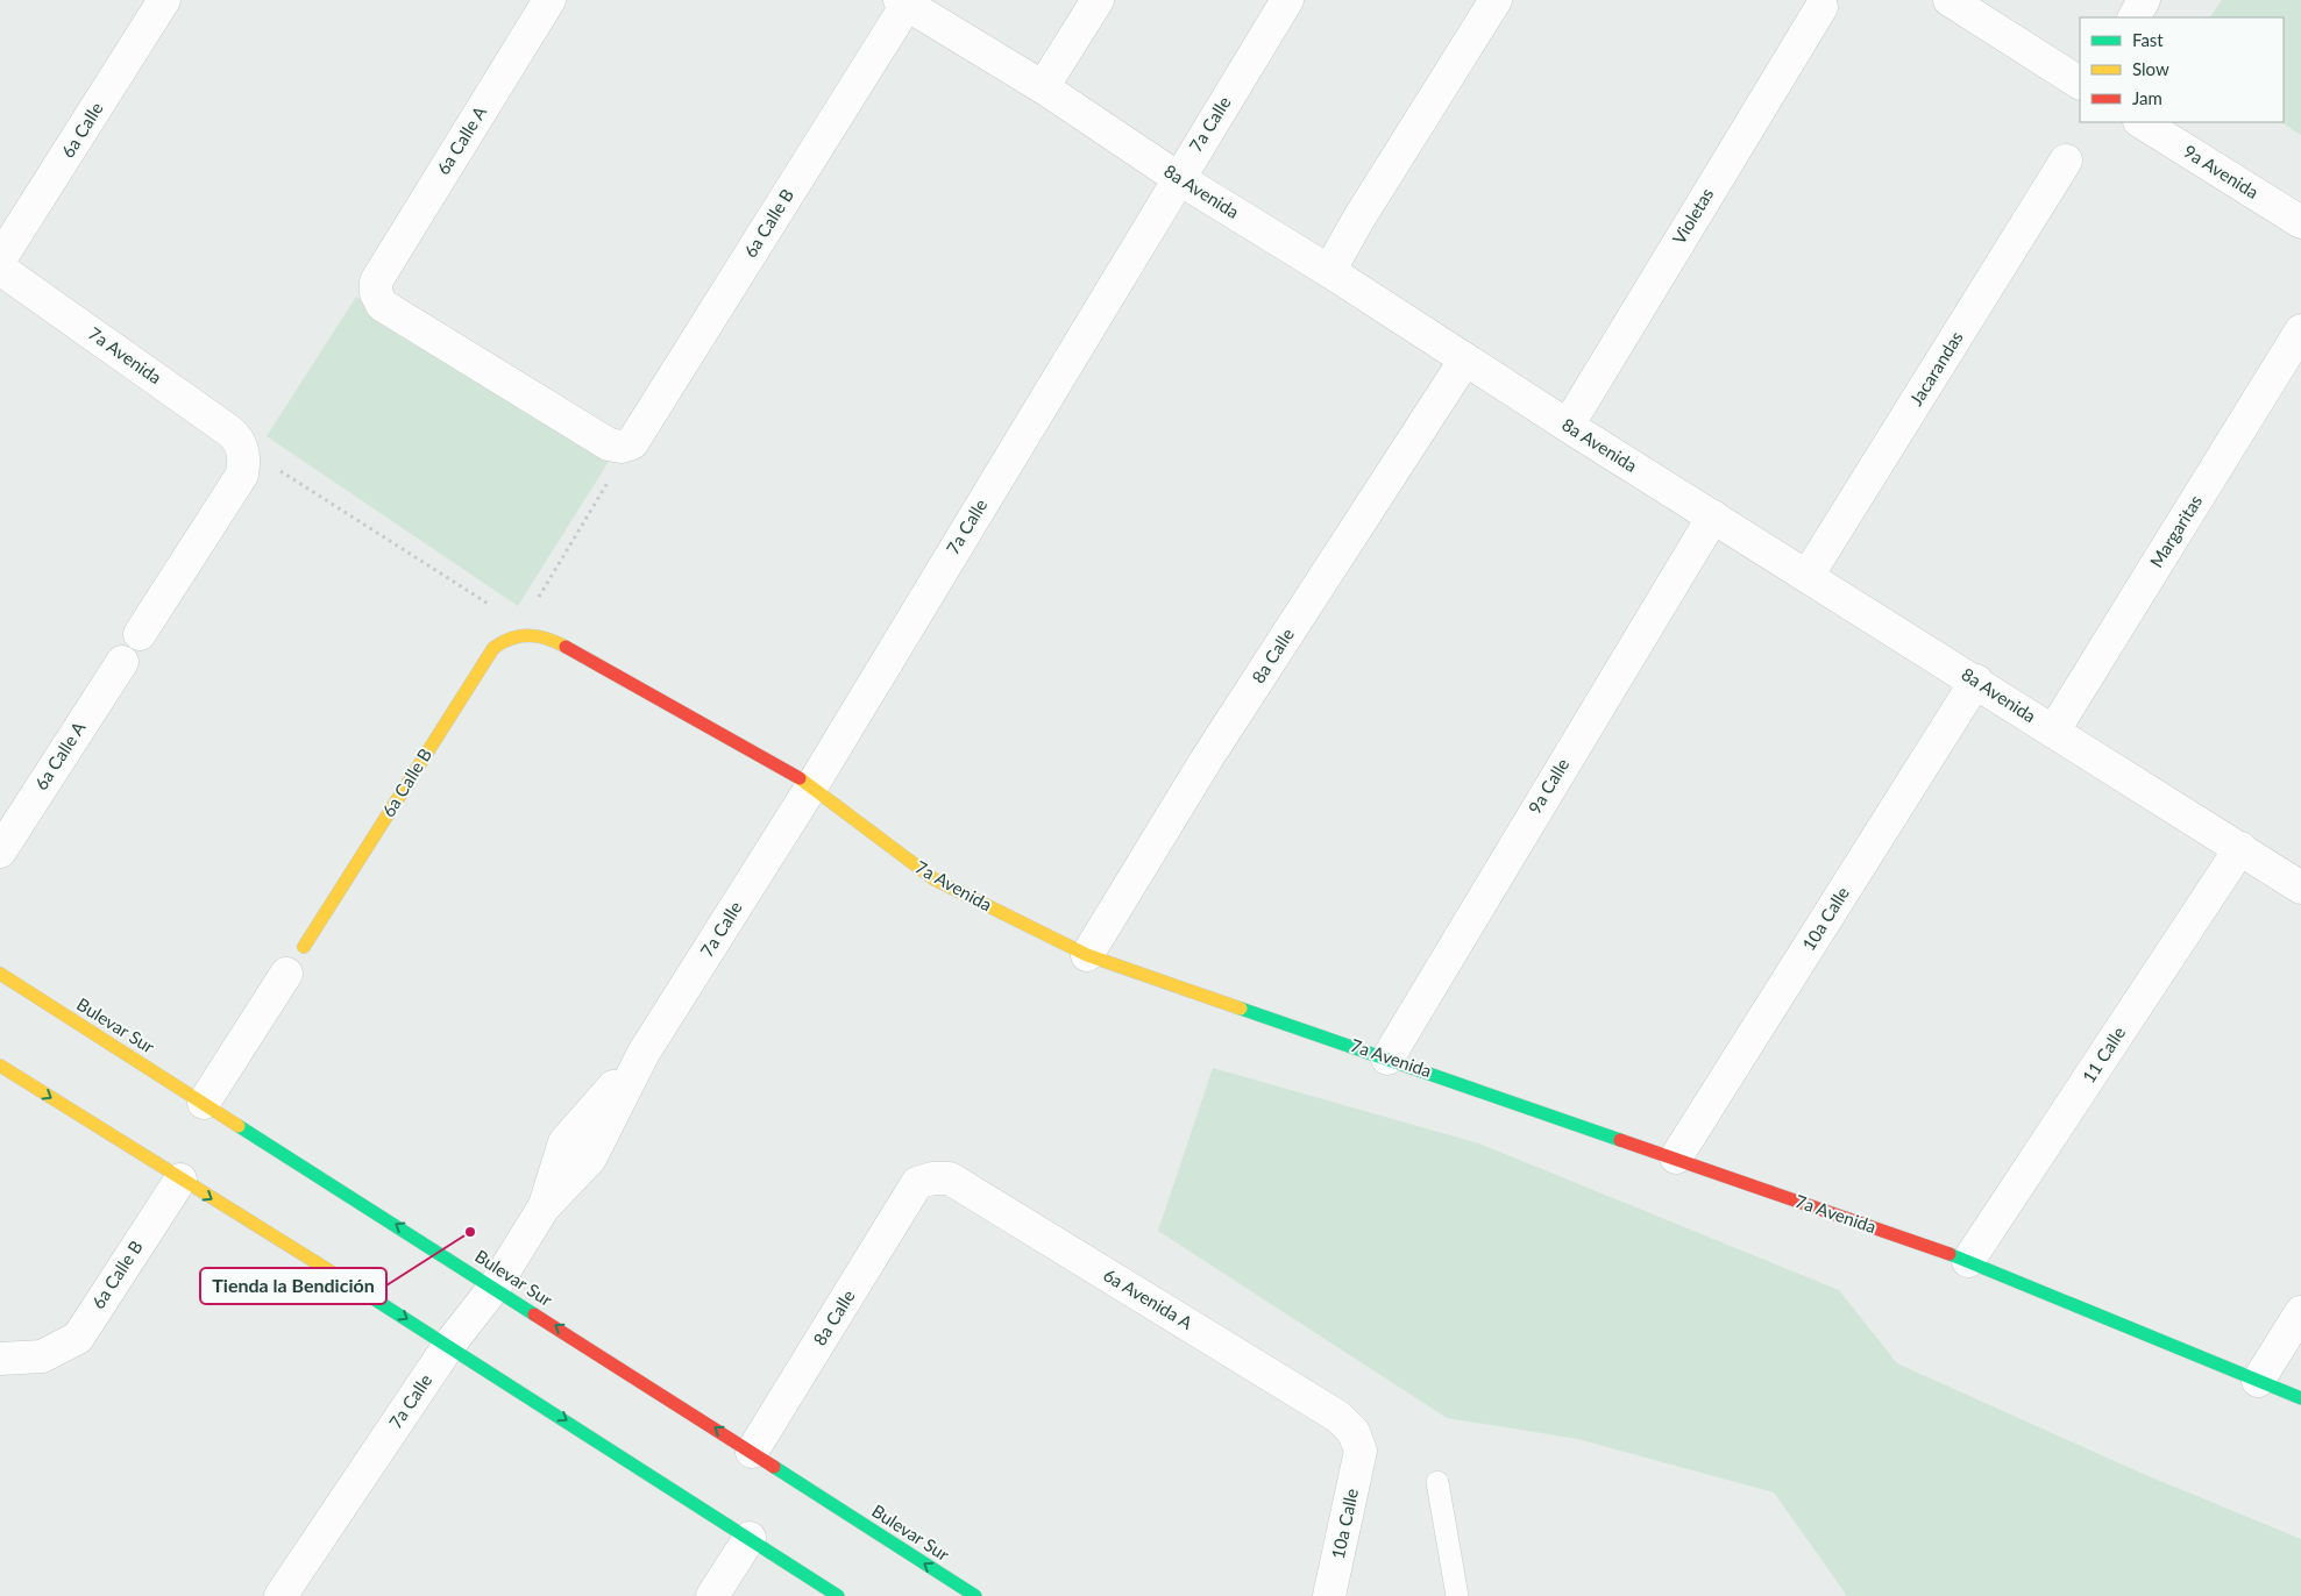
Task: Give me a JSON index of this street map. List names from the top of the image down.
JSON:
{
  "streets": {
    "street": [
      "7a Calle",
      "6a Calle",
      "6a Calle A",
      "9a Avenida",
      "8a Avenida",
      "Violetas",
      "6a Calle B",
      "7a Avenida",
      "Jacarandas",
      "Margaritas",
      "8a Calle",
      "9a Calle",
      "10a Calle",
      "Bulevar Sur",
      "11 Calle",
      "6a Avenida A"
    ]
  },
  "crossings": [
    ["7a Calle", "8a Avenida"],
    ["7a Calle", "7a Avenida"],
    ["7a Calle", "Bulevar Sur"],
    ["6a Calle A", "6a Calle B"],
    ["8a Avenida", "Violetas"],
    ["8a Avenida", "6a Calle B"],
    ["8a Avenida", "Jacarandas"],
    ["8a Avenida", "Margaritas"],
    ["8a Avenida", "8a Calle"],
    ["8a Avenida", "9a Calle"],
    ["8a Avenida", "10a Calle"],
    ["8a Avenida", "11 Calle"],
    ["6a Calle B", "7a Avenida"],
    ["7a Avenida", "8a Calle"],
    ["7a Avenida", "9a Calle"],
    ["7a Avenida", "10a Calle"],
    ["7a Avenida", "11 Calle"],
    ["8a Calle", "Bulevar Sur"],
    ["8a Calle", "6a Avenida A"],
    ["10a Calle", "6a Avenida A"]
  ],
  "places": ["Tienda la Bendición"],
  "legend": ["Fast", "Slow", "Jam"]
}
